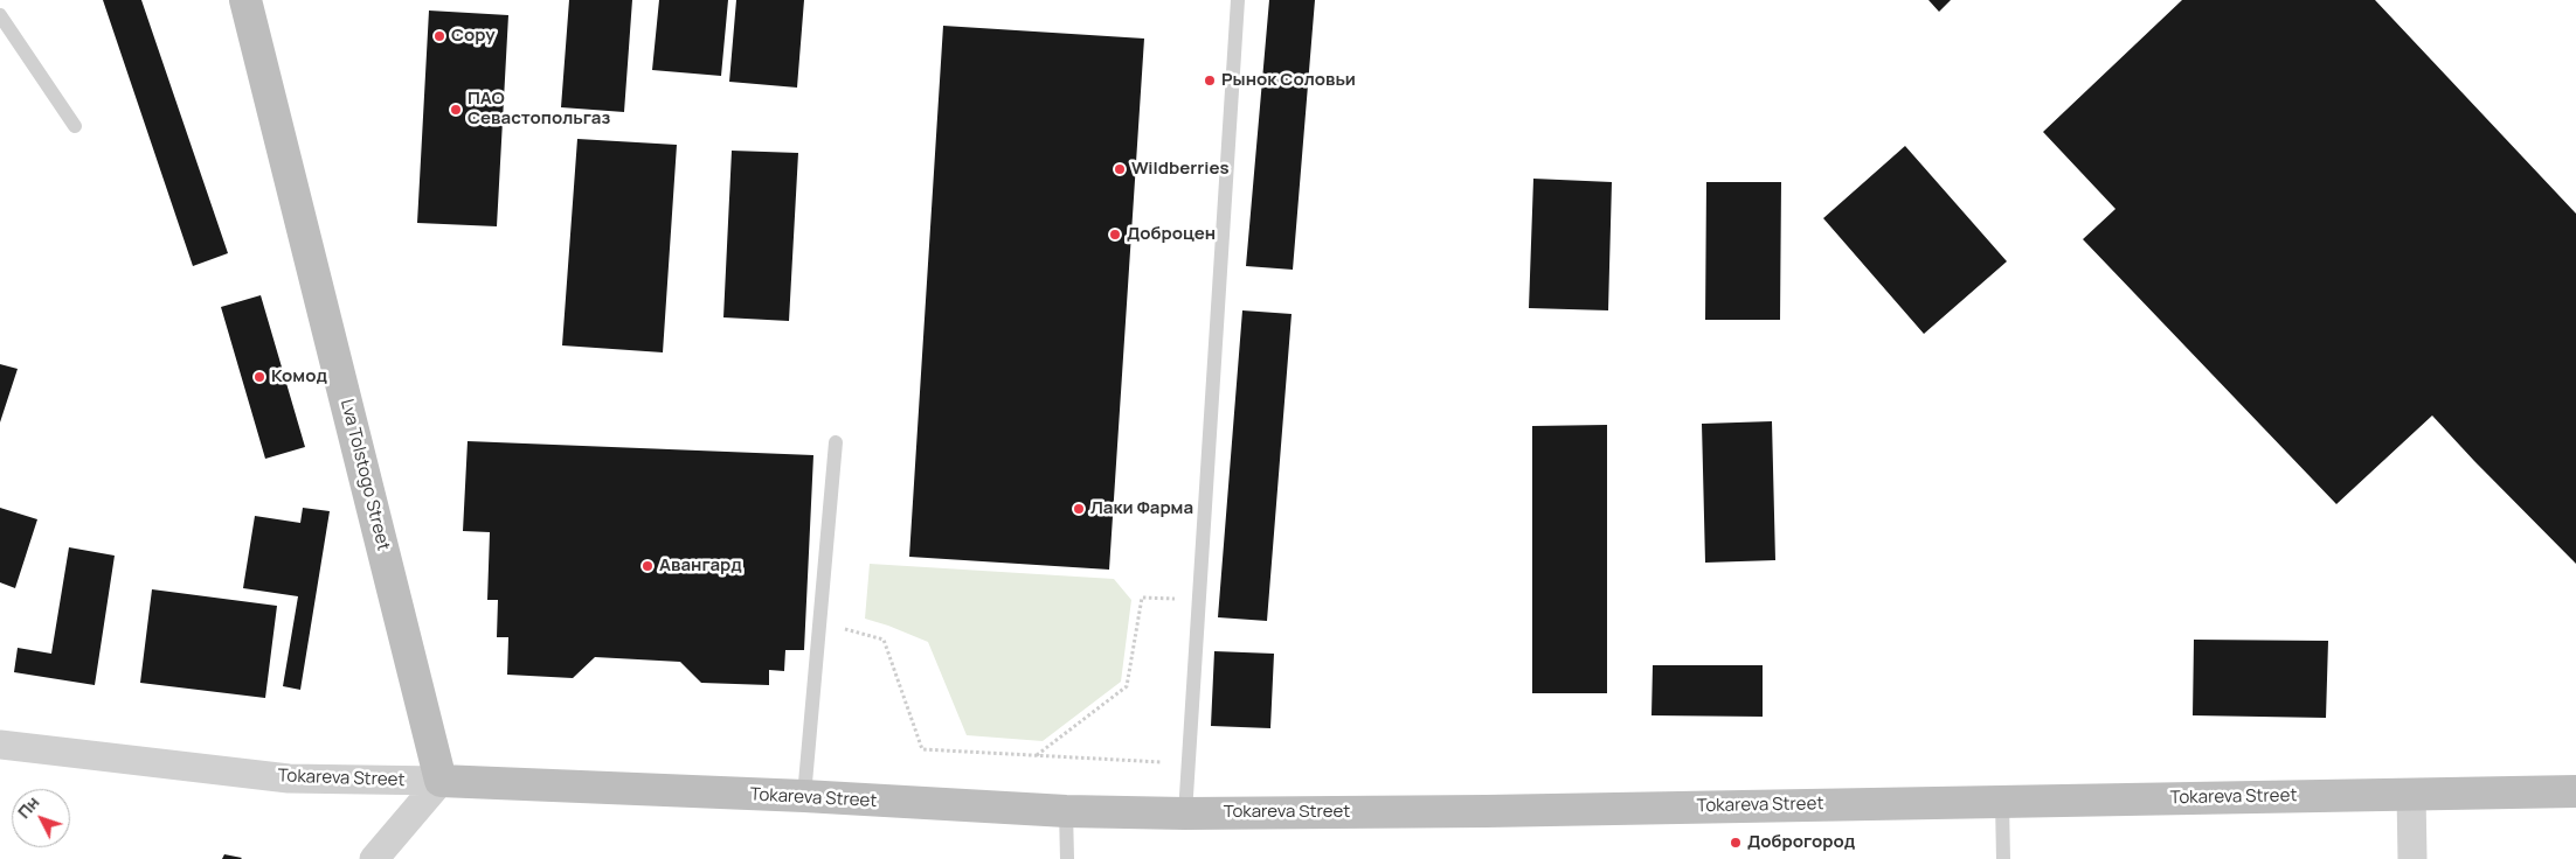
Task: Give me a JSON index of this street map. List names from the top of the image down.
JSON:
{
  "streets": {
    "street": ["Lva Tolstogo Street", "Tokareva Street"]
  },
  "crossings": [
    ["Lva Tolstogo Street", "Tokareva Street"]
  ],
  "places": [
    "Copy",
    "Рынок Соловьи",
    "ПАО Севастопольгаз",
    "Wildberries",
    "Доброцен",
    "Комод",
    "Лаки Фарма",
    "Авангард",
    "Доброгород"
  ],
  "north": "top left"
}
